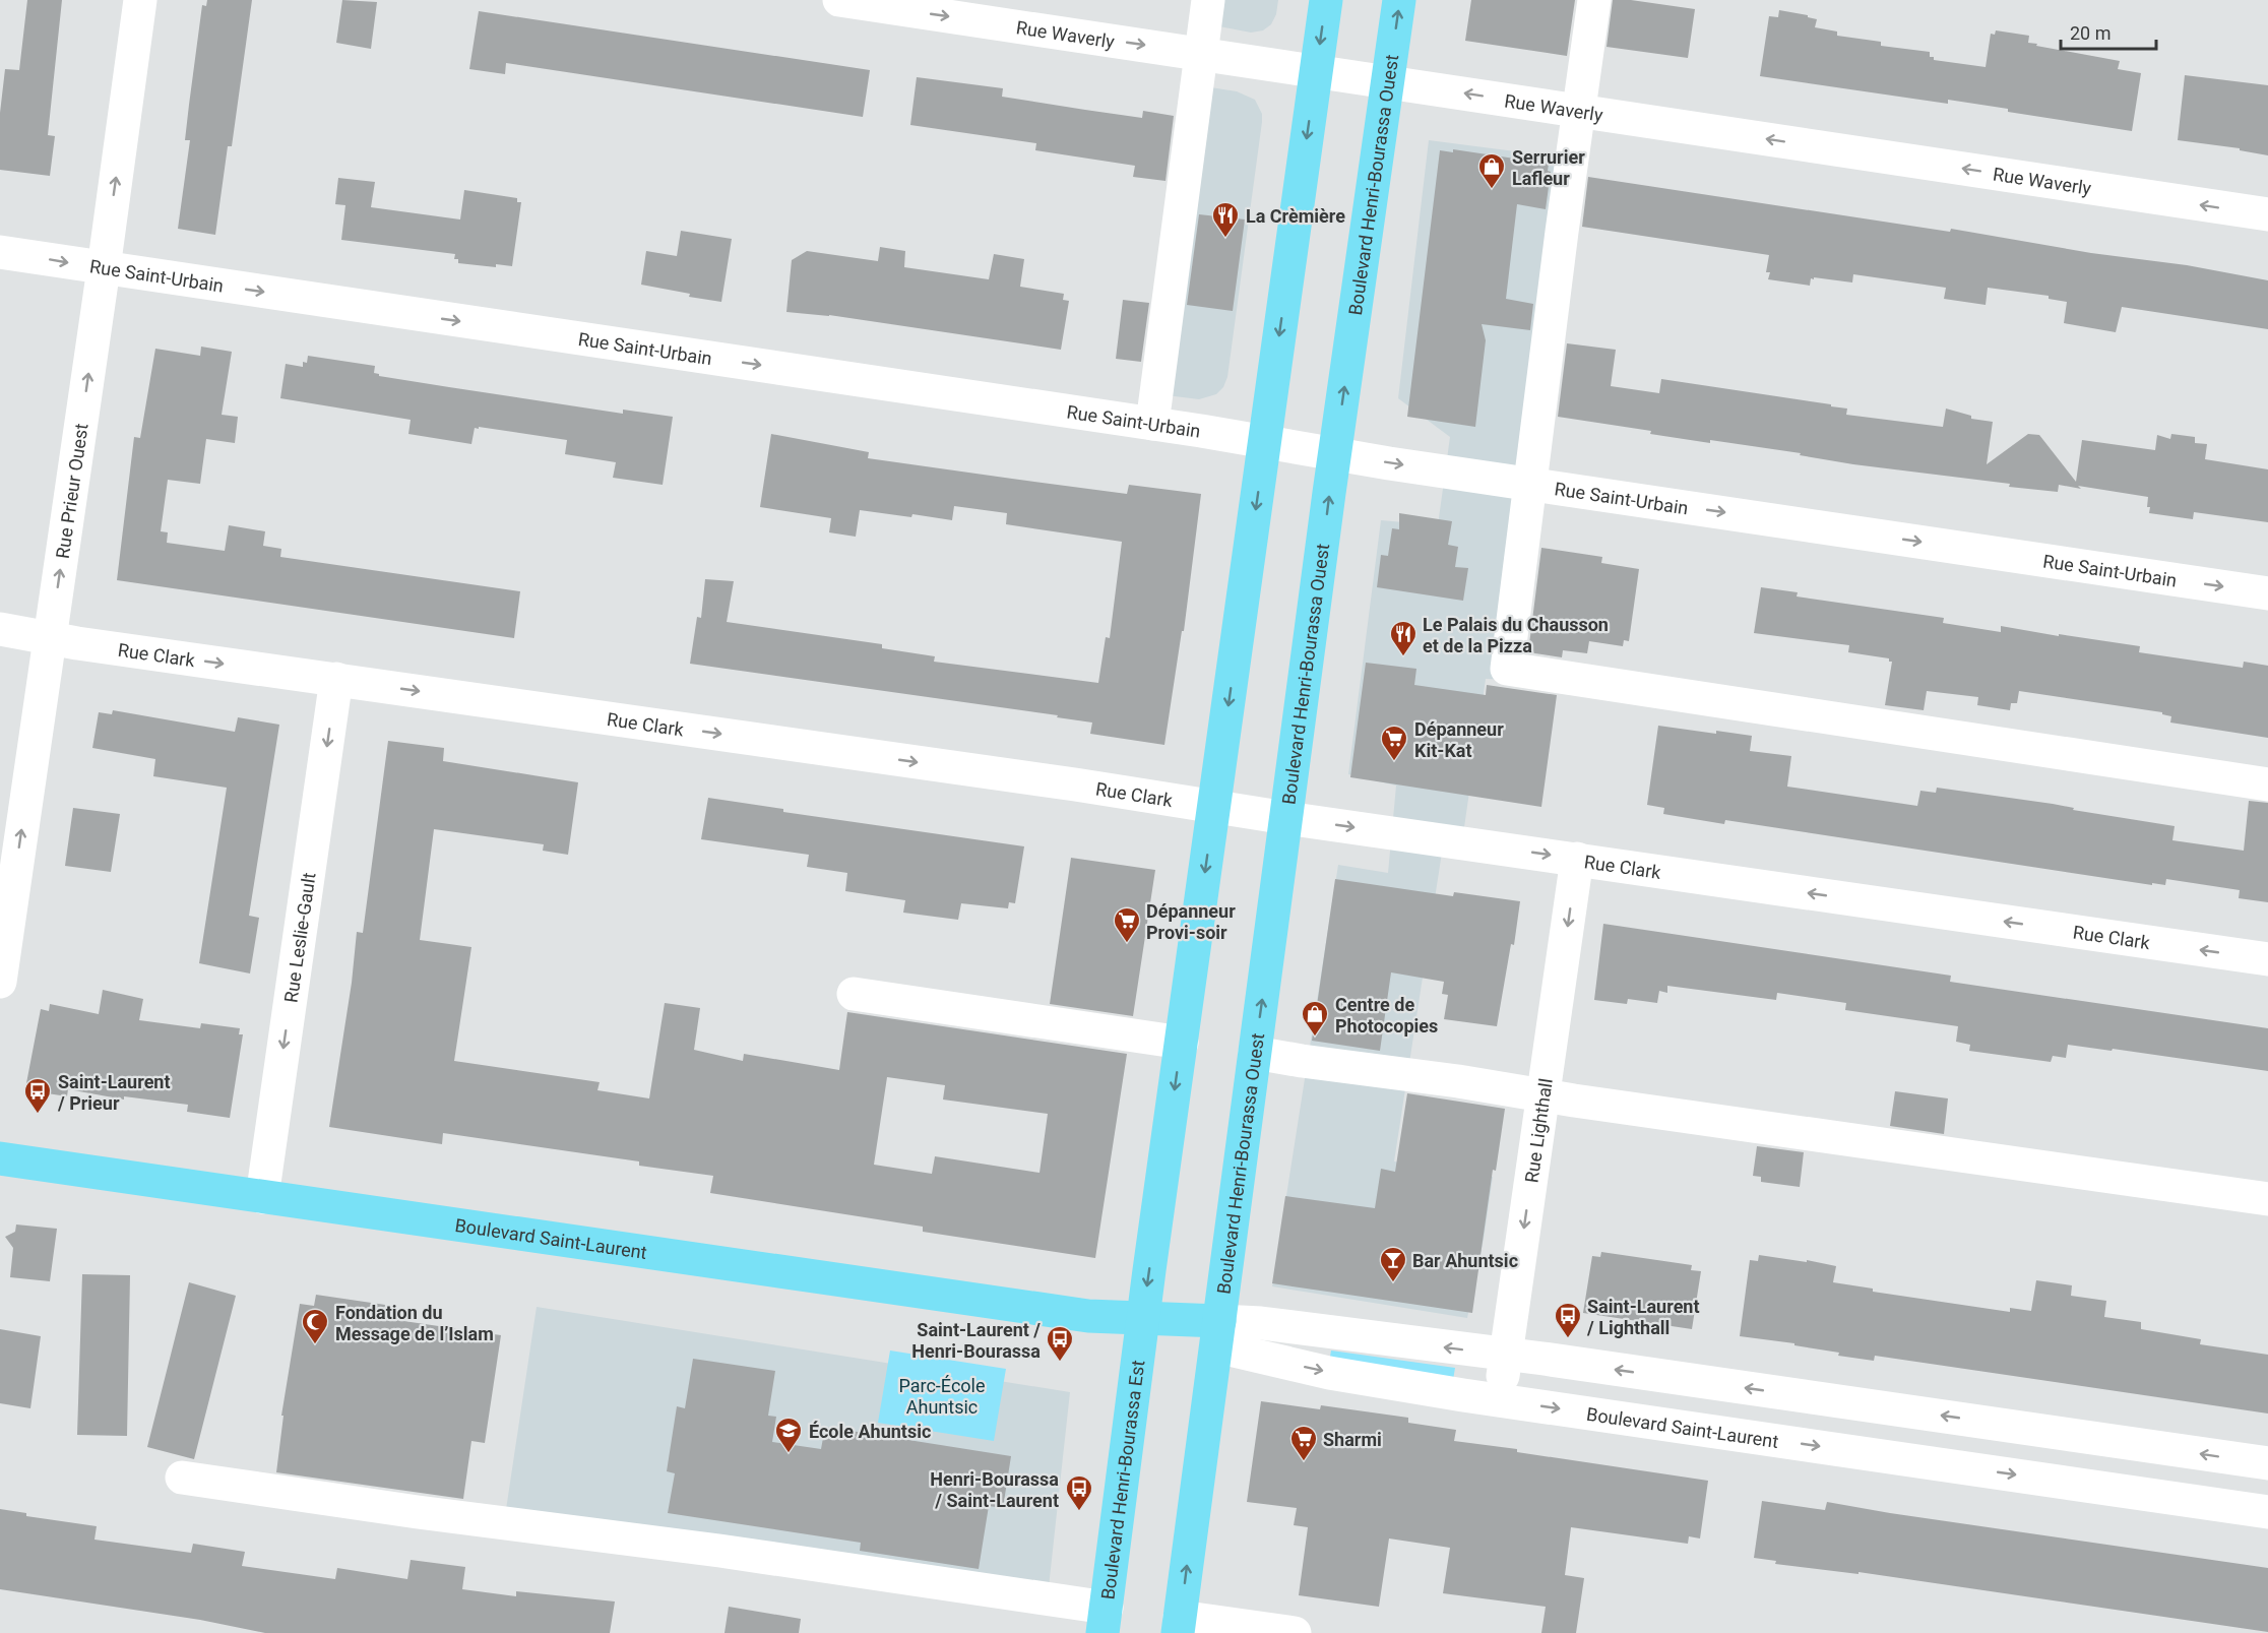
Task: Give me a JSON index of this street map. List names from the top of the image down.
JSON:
{
  "streets": {
    "main road": ["Boulevard Henri-Bourassa Ouest", "Boulevard Saint-Laurent", "Boulevard Henri-Bourassa Est"],
    "street": [
      "Rue Waverly",
      "Rue Saint-Urbain",
      "Rue Prieur Ouest",
      "Rue Clark",
      "Rue Leslie-Gault",
      "Rue Lighthall"
    ]
  },
  "crossings": [
    ["Rue Waverly", "Boulevard Henri-Bourassa Ouest"],
    ["Boulevard Henri-Bourassa Ouest", "Rue Saint-Urbain"],
    ["Boulevard Henri-Bourassa Ouest", "Rue Clark"],
    ["Boulevard Henri-Bourassa Ouest", "Boulevard Saint-Laurent"],
    ["Rue Saint-Urbain", "Rue Prieur Ouest"],
    ["Rue Prieur Ouest", "Rue Clark"],
    ["Rue Clark", "Rue Leslie-Gault"],
    ["Rue Clark", "Rue Lighthall"],
    ["Rue Leslie-Gault", "Boulevard Saint-Laurent"],
    ["Rue Lighthall", "Boulevard Saint-Laurent"],
    ["Boulevard Saint-Laurent", "Boulevard Henri-Bourassa Est"]
  ],
  "one_way": [
    "Rue Saint-Urbain",
    "Rue Prieur Ouest",
    "Rue Leslie-Gault",
    "Rue Lighthall"
  ],
  "parks": ["Parc-École Ahuntsic"],
  "places": {
    "shop": ["Serrurier Lafleur", "Centre de Photocopies"],
    "restaurant": ["La Crèmière", "Le Palais du Chausson et de la Pizza"],
    "supermarket": ["Dépanneur Kit-Kat", "Dépanneur Provi-soir", "Sharmi"],
    "bus stop": [
      "Saint-Laurent / Prieur",
      "Saint-Laurent / Lighthall",
      "Saint-Laurent / Henri-Bourassa",
      "Henri-Bourassa / Saint-Laurent"
    ],
    "bar": ["Bar Ahuntsic"],
    "mosque": ["Fondation du Message de l’Islam"],
    "school or university": ["École Ahuntsic"]
  },
  "scale_bar": "20 m"
}
